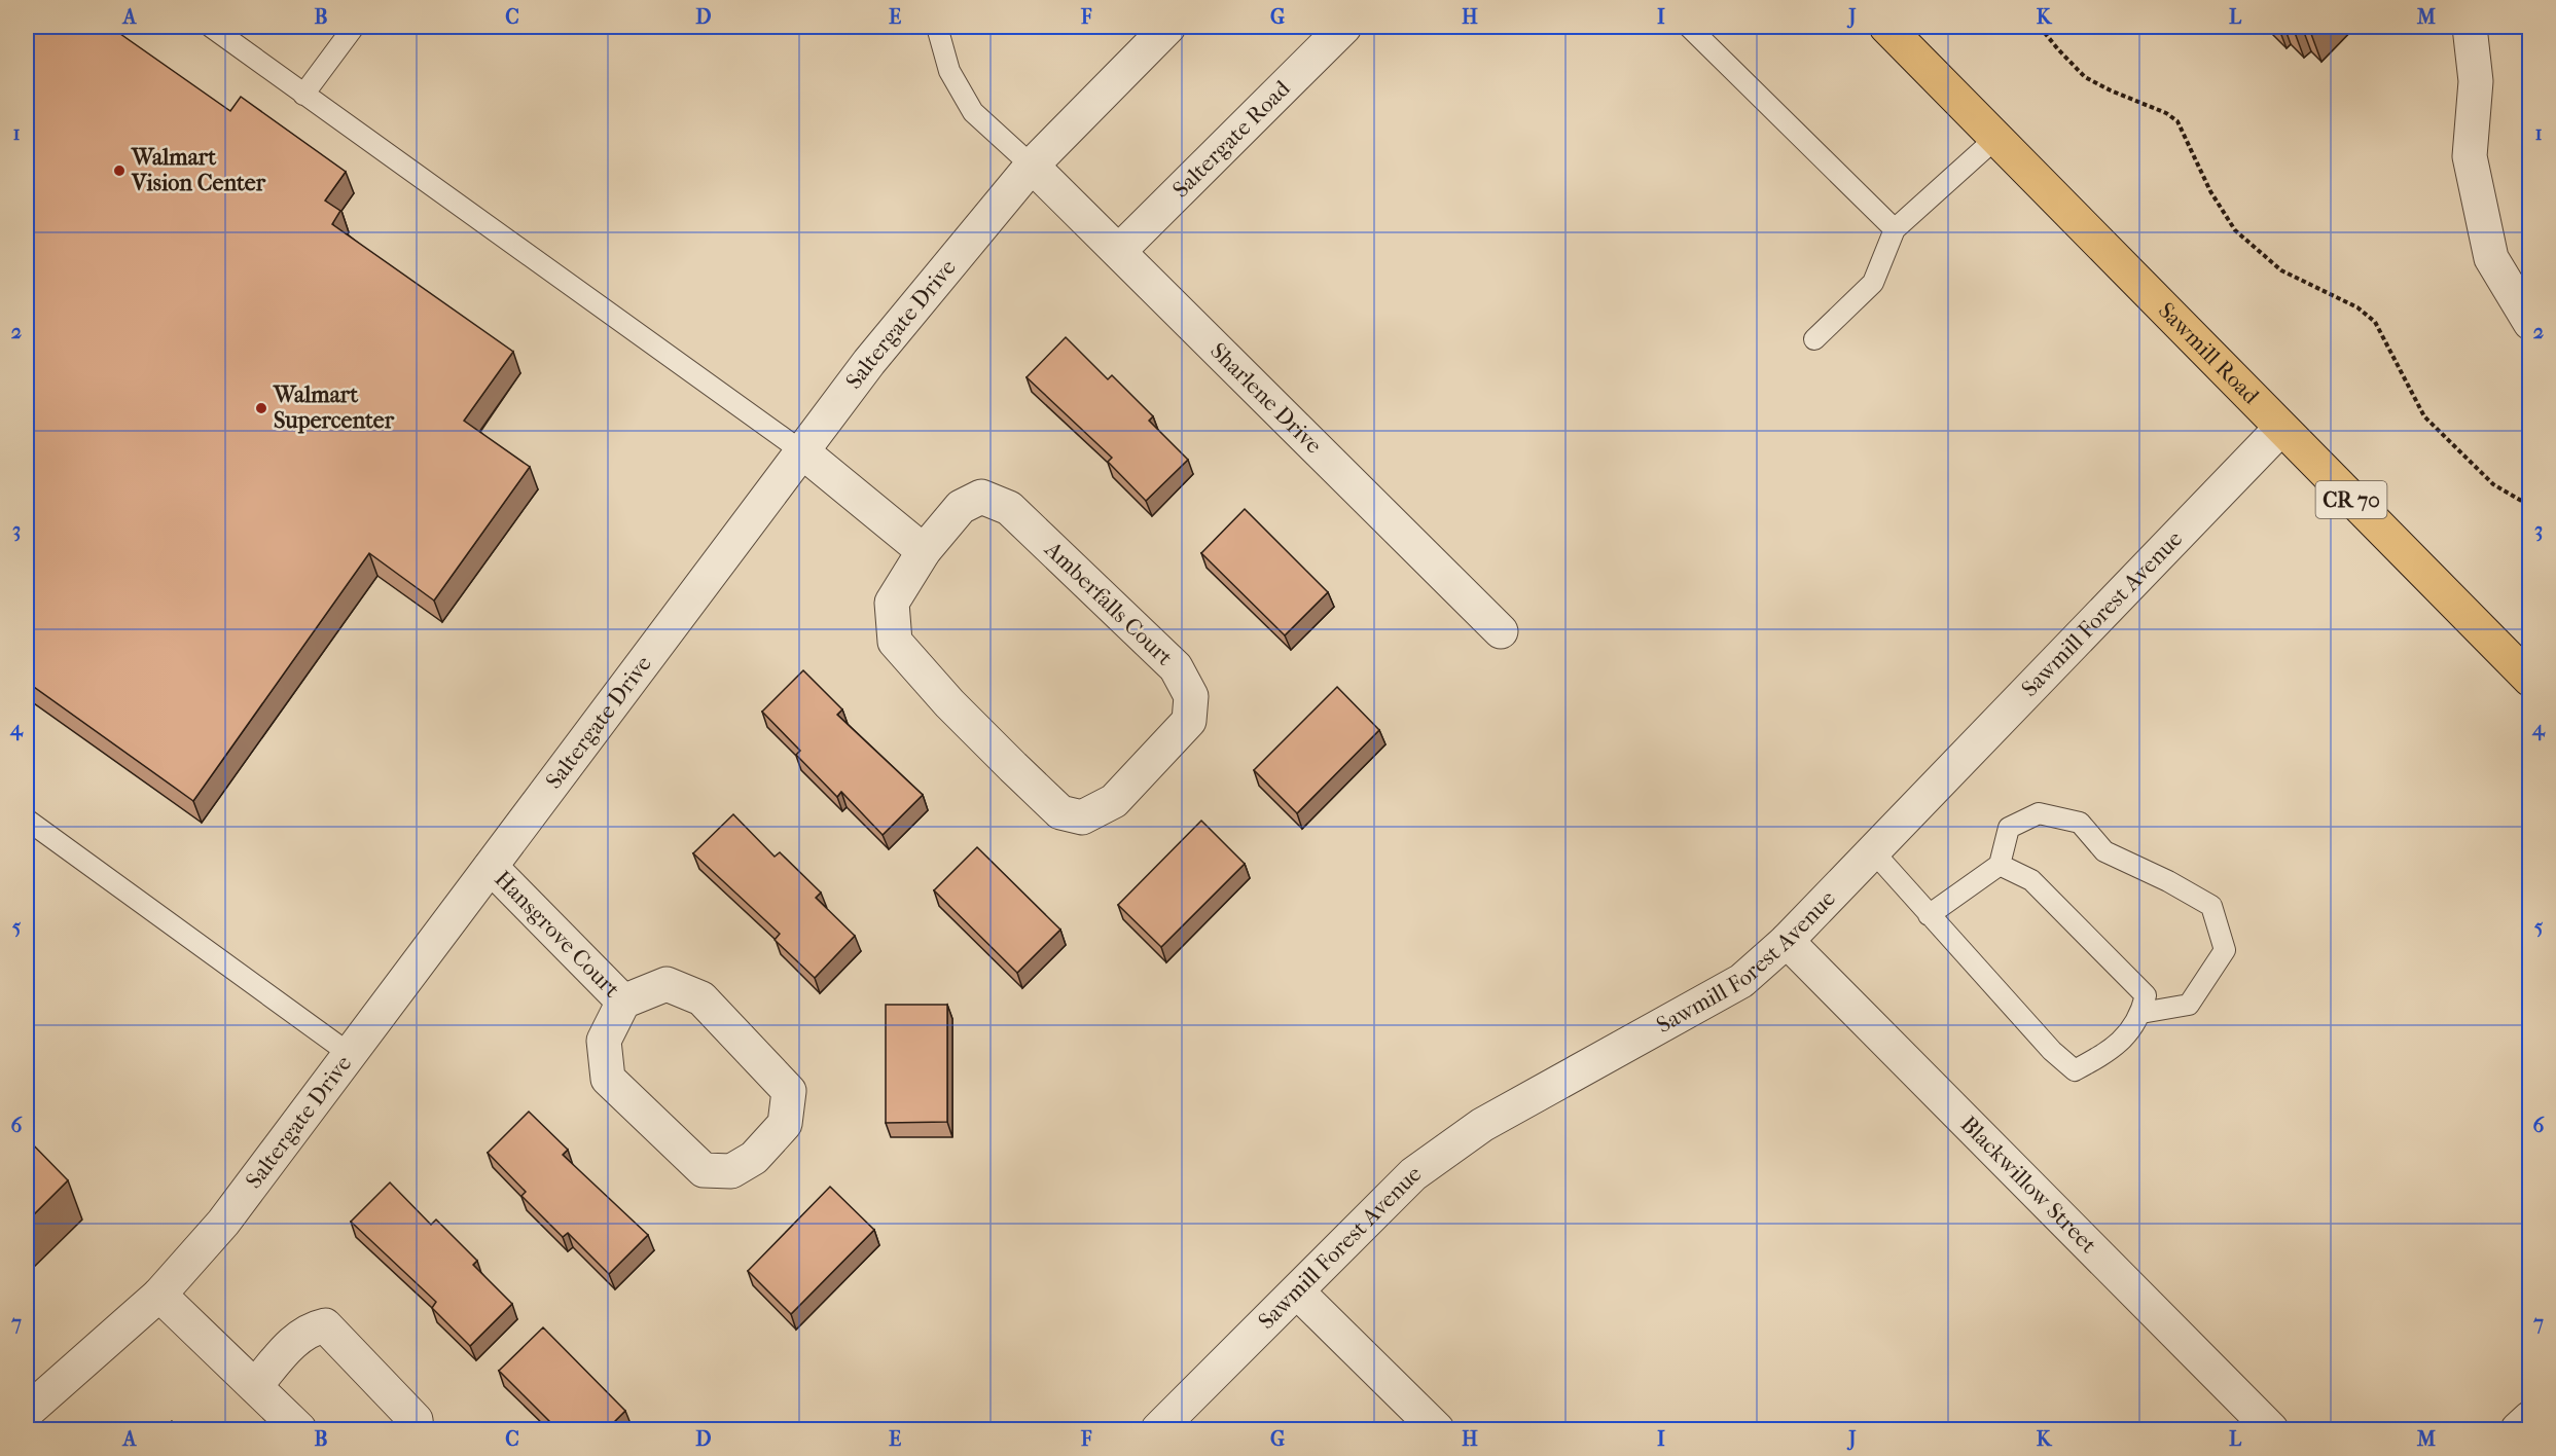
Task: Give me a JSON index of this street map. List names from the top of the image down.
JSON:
{
  "streets": {
    "main road": ["Sawmill Road", "CR 70"],
    "street": [
      "Saltergate Road",
      "Saltergate Drive",
      "Sharlene Drive",
      "Amberfalls Court",
      "Sawmill Forest Avenue",
      "Hansgrove Court",
      "Blackwillow Street"
    ]
  },
  "crossings": [
    ["Saltergate Road", "Sharlene Drive"],
    ["Saltergate Drive", "Sharlene Drive"],
    ["Saltergate Drive", "Hansgrove Court"],
    ["Sawmill Road", "Sawmill Forest Avenue"],
    ["Sawmill Forest Avenue", "Blackwillow Street"]
  ],
  "places": ["Walmart Vision Center", "Walmart Supercenter"],
  "grid": {
    "columns": [
      "A",
      "B",
      "C",
      "D",
      "E",
      "F",
      "G",
      "H",
      "I",
      "J",
      "K",
      "L",
      "M"
    ],
    "rows": [
      "1",
      "2",
      "3",
      "4",
      "5",
      "6",
      "7"
    ]
  }
}
